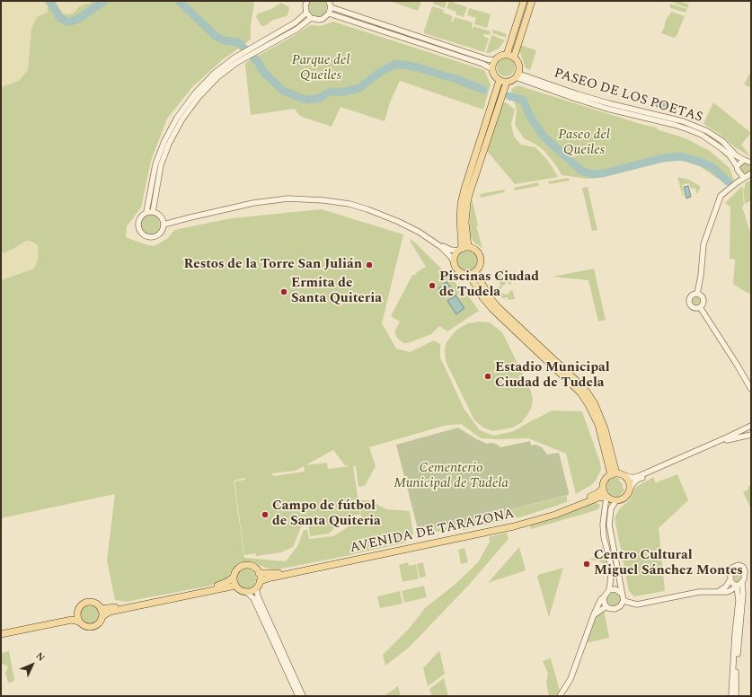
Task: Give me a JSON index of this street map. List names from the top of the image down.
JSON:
{
  "streets": {
    "main road": ["AVENIDA DE TARAZONA"],
    "street": ["PASEO DE LOS POETAS"]
  },
  "parks": ["Parque del Queiles", "Paseo del Queiles", "Cementerio Municipal de Tudela"],
  "places": [
    "Restos de la Torre San Julián",
    "Piscinas Ciudad de Tudela",
    "Ermita de Santa Quiteria",
    "Estadio Municipal Ciudad de Tudela",
    "Campo de fútbol de Santa Quiteria",
    "Centro Cultural Miguel Sánchez Montes"
  ],
  "north": "top right"
}
